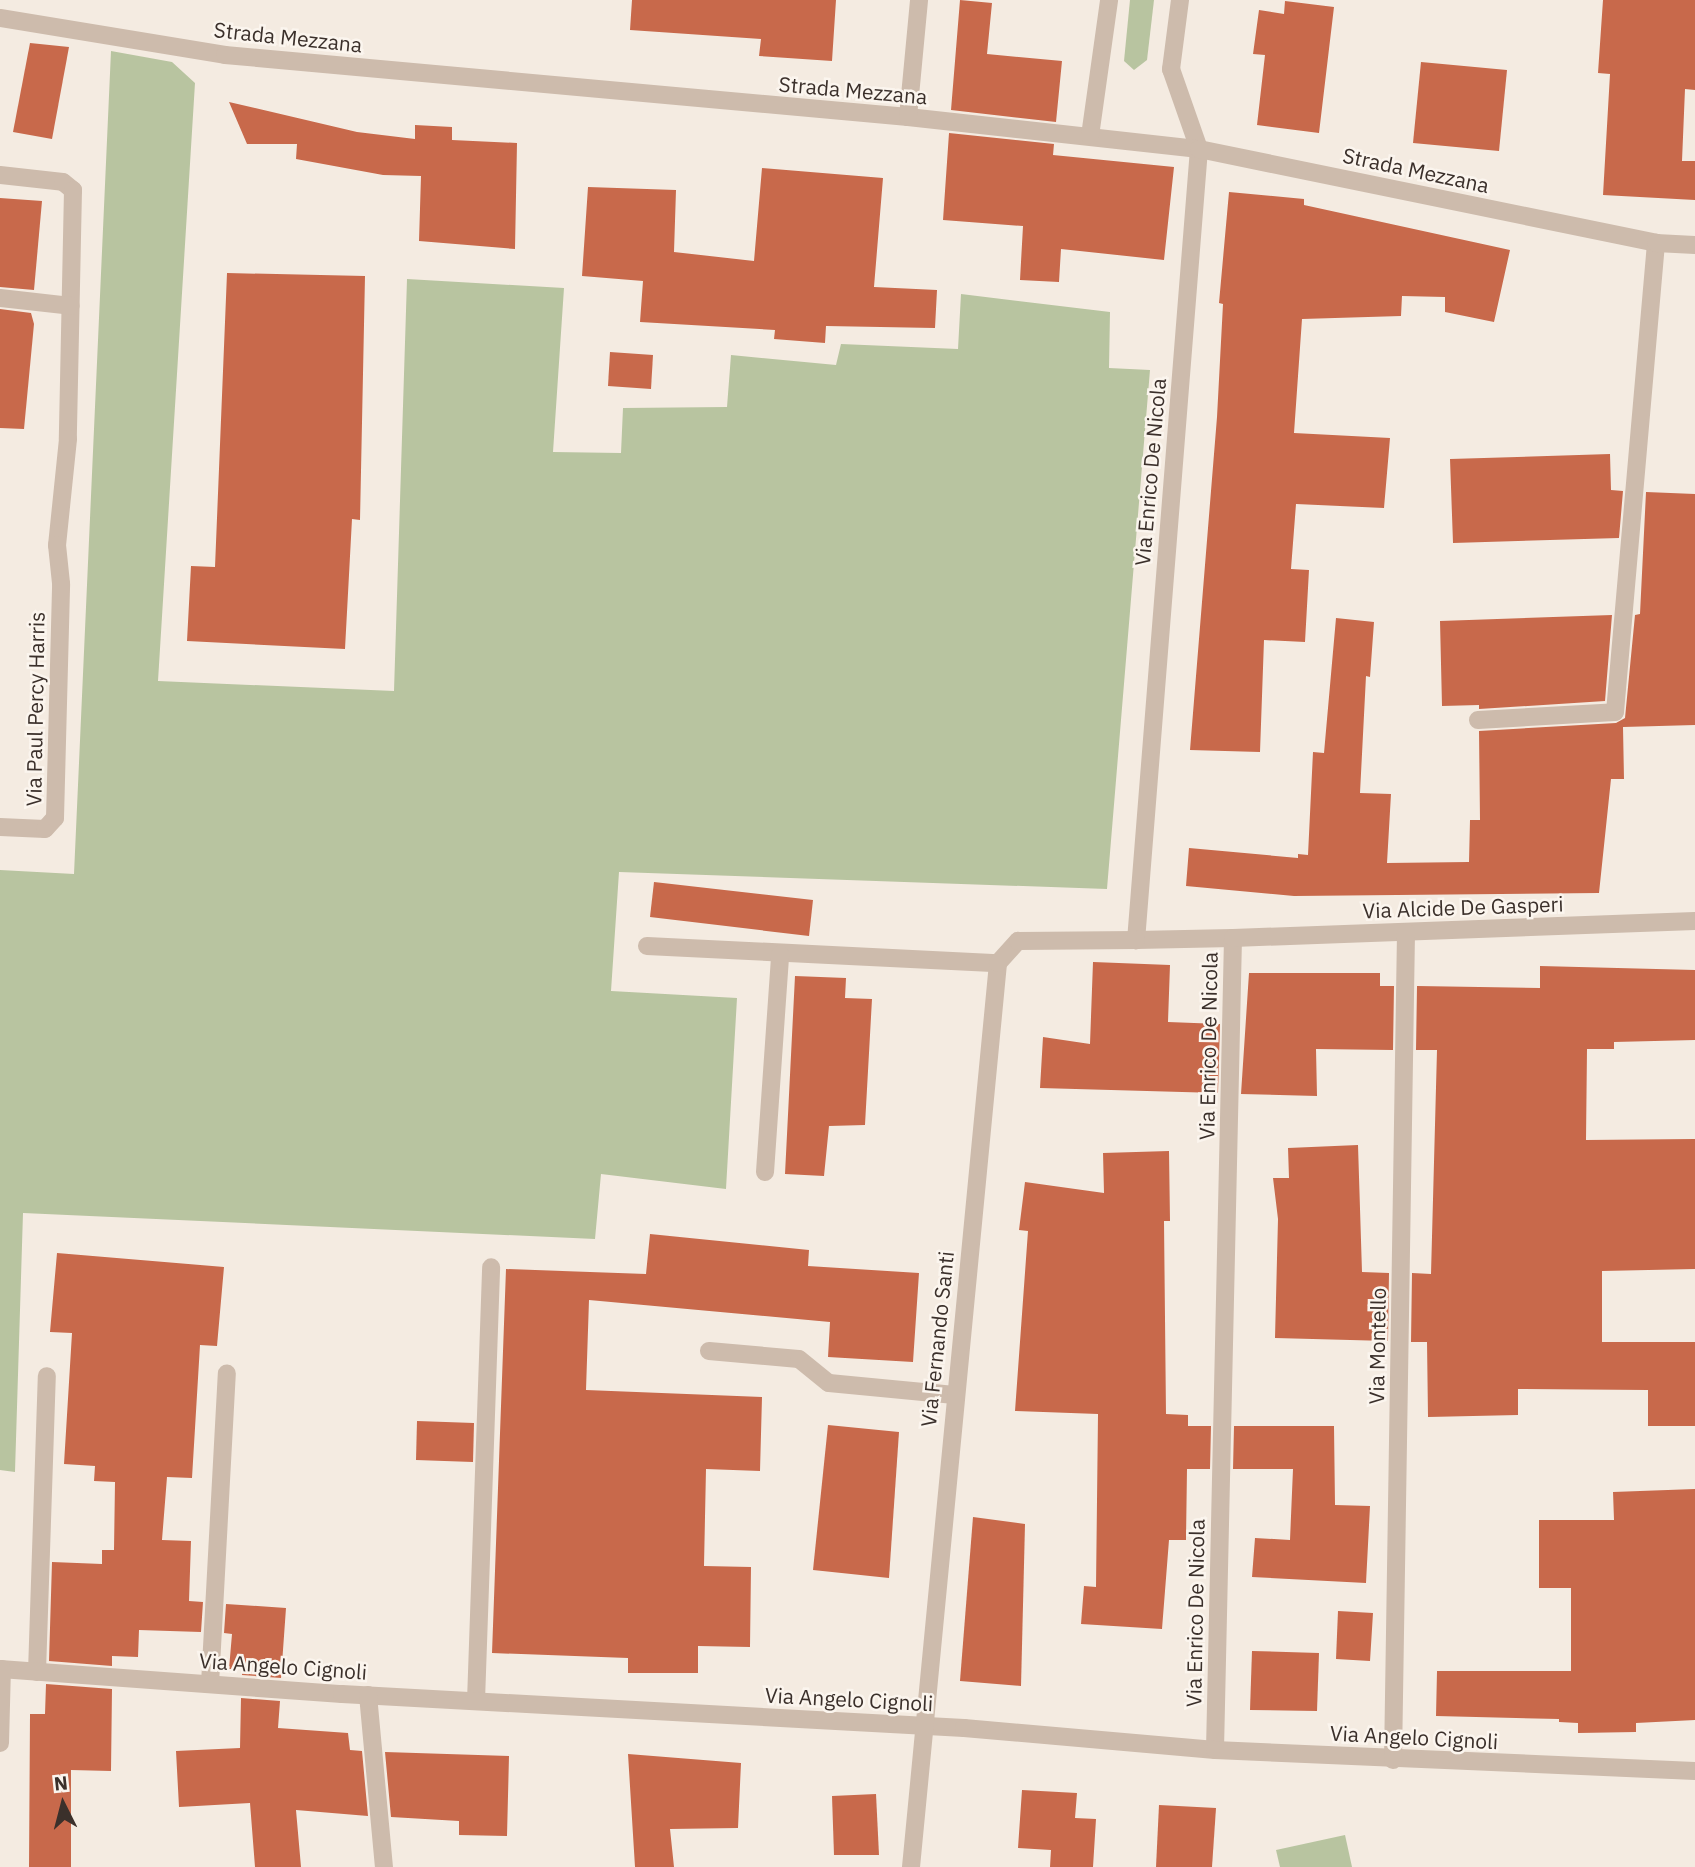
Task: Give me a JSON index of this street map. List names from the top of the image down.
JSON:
{
  "streets": {
    "street": [
      "Strada Mezzana",
      "Via Enrico De Nicola",
      "Via Paul Percy Harris",
      "Via Alcide De Gasperi",
      "Via Fernando Santi",
      "Via Montello",
      "Via Angelo Cignoli"
    ]
  },
  "crossings": [
    ["Strada Mezzana", "Via Enrico De Nicola"],
    ["Via Enrico De Nicola", "Via Alcide De Gasperi"],
    ["Via Enrico De Nicola", "Via Angelo Cignoli"],
    ["Via Alcide De Gasperi", "Via Montello"],
    ["Via Fernando Santi", "Via Angelo Cignoli"],
    ["Via Montello", "Via Angelo Cignoli"]
  ],
  "north": "top"
}
